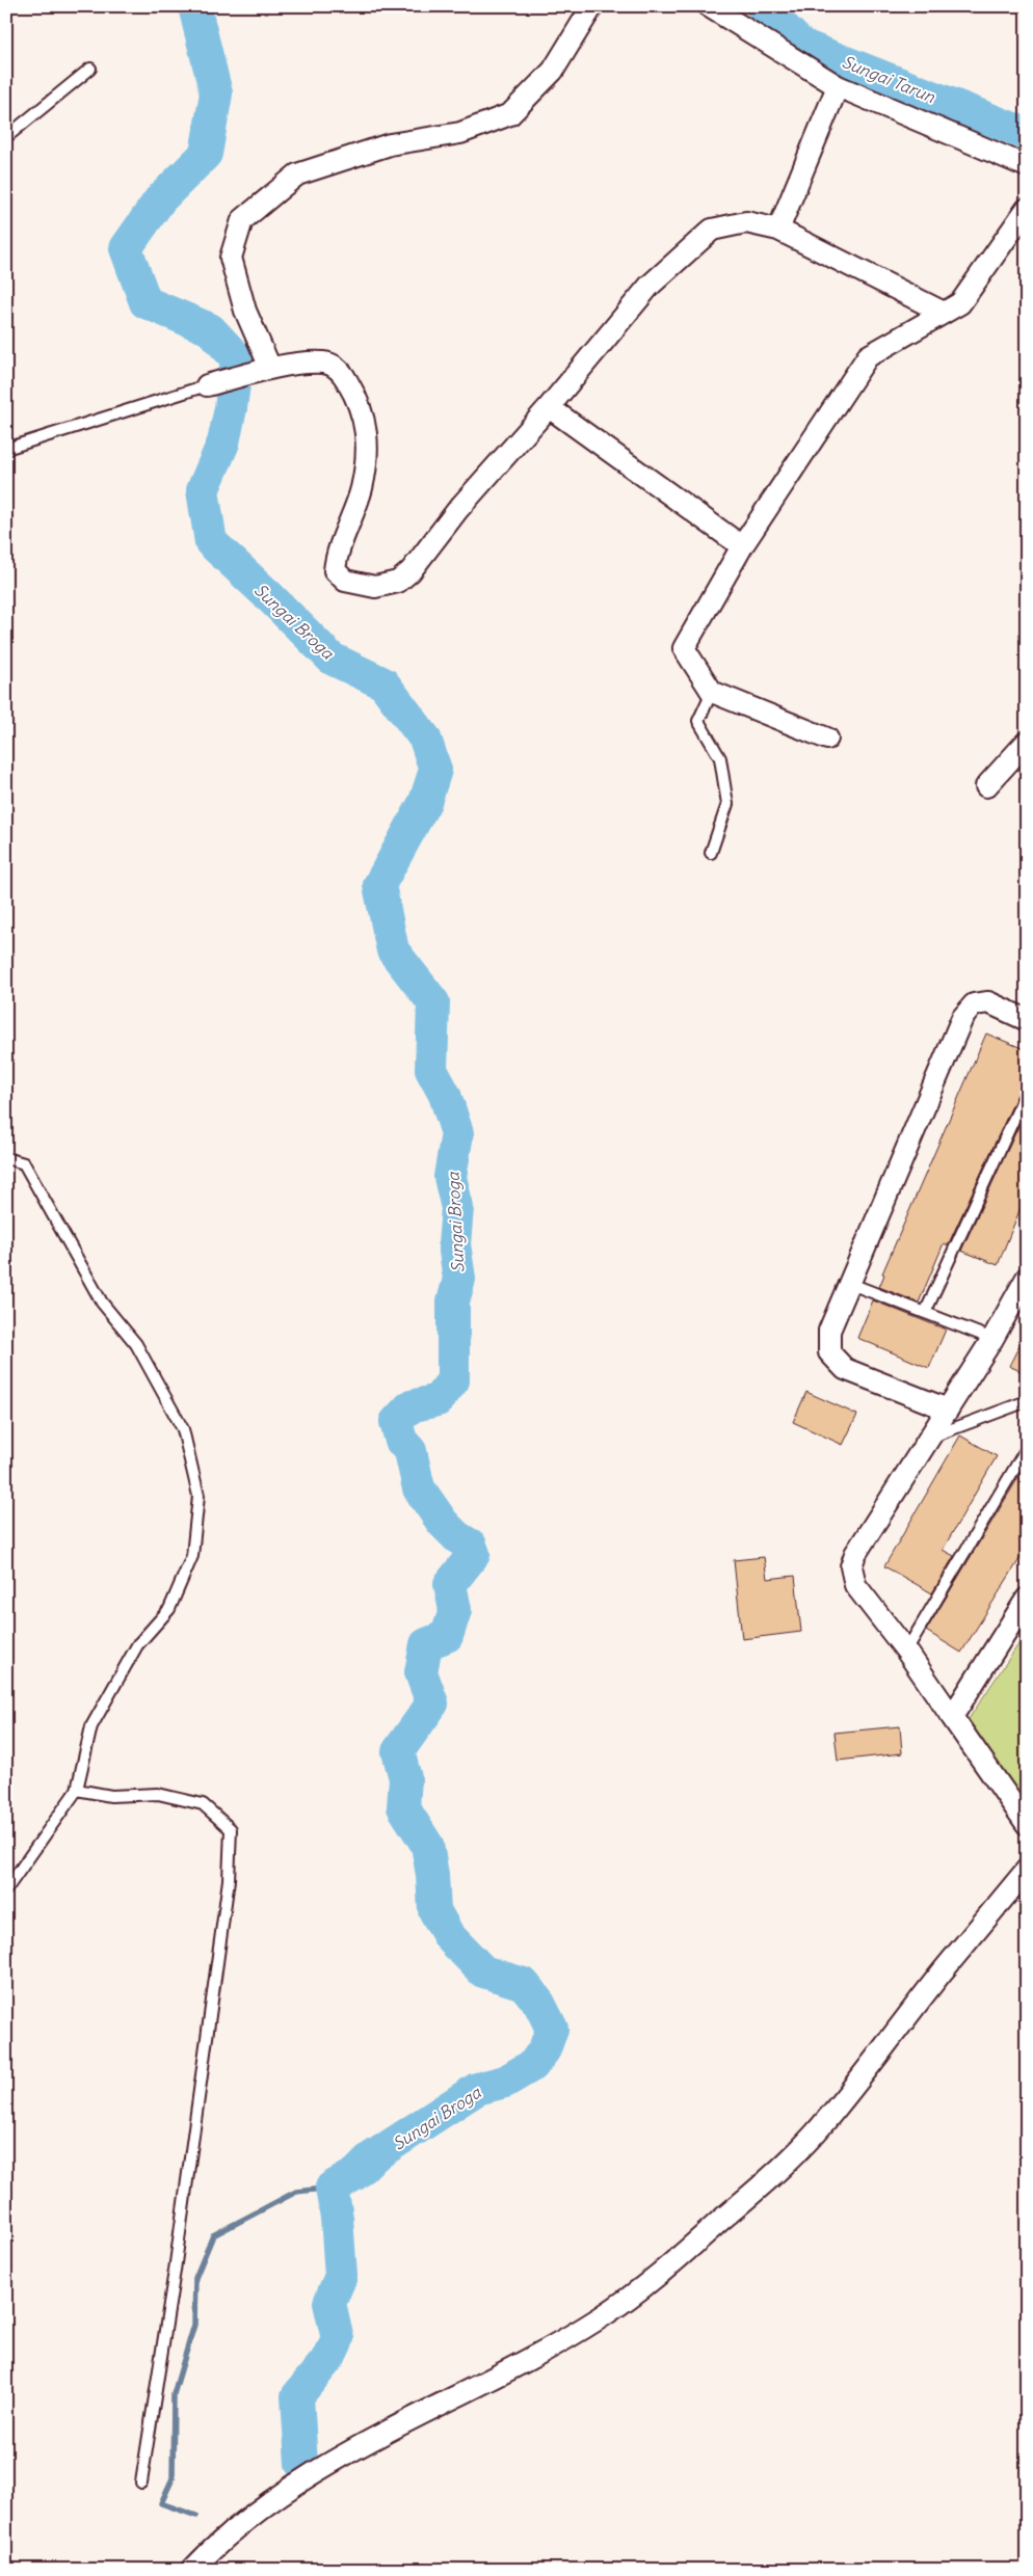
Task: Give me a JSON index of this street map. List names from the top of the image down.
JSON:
{
  "water": ["Sungai Tarun", "Sungai Broga"]
}
